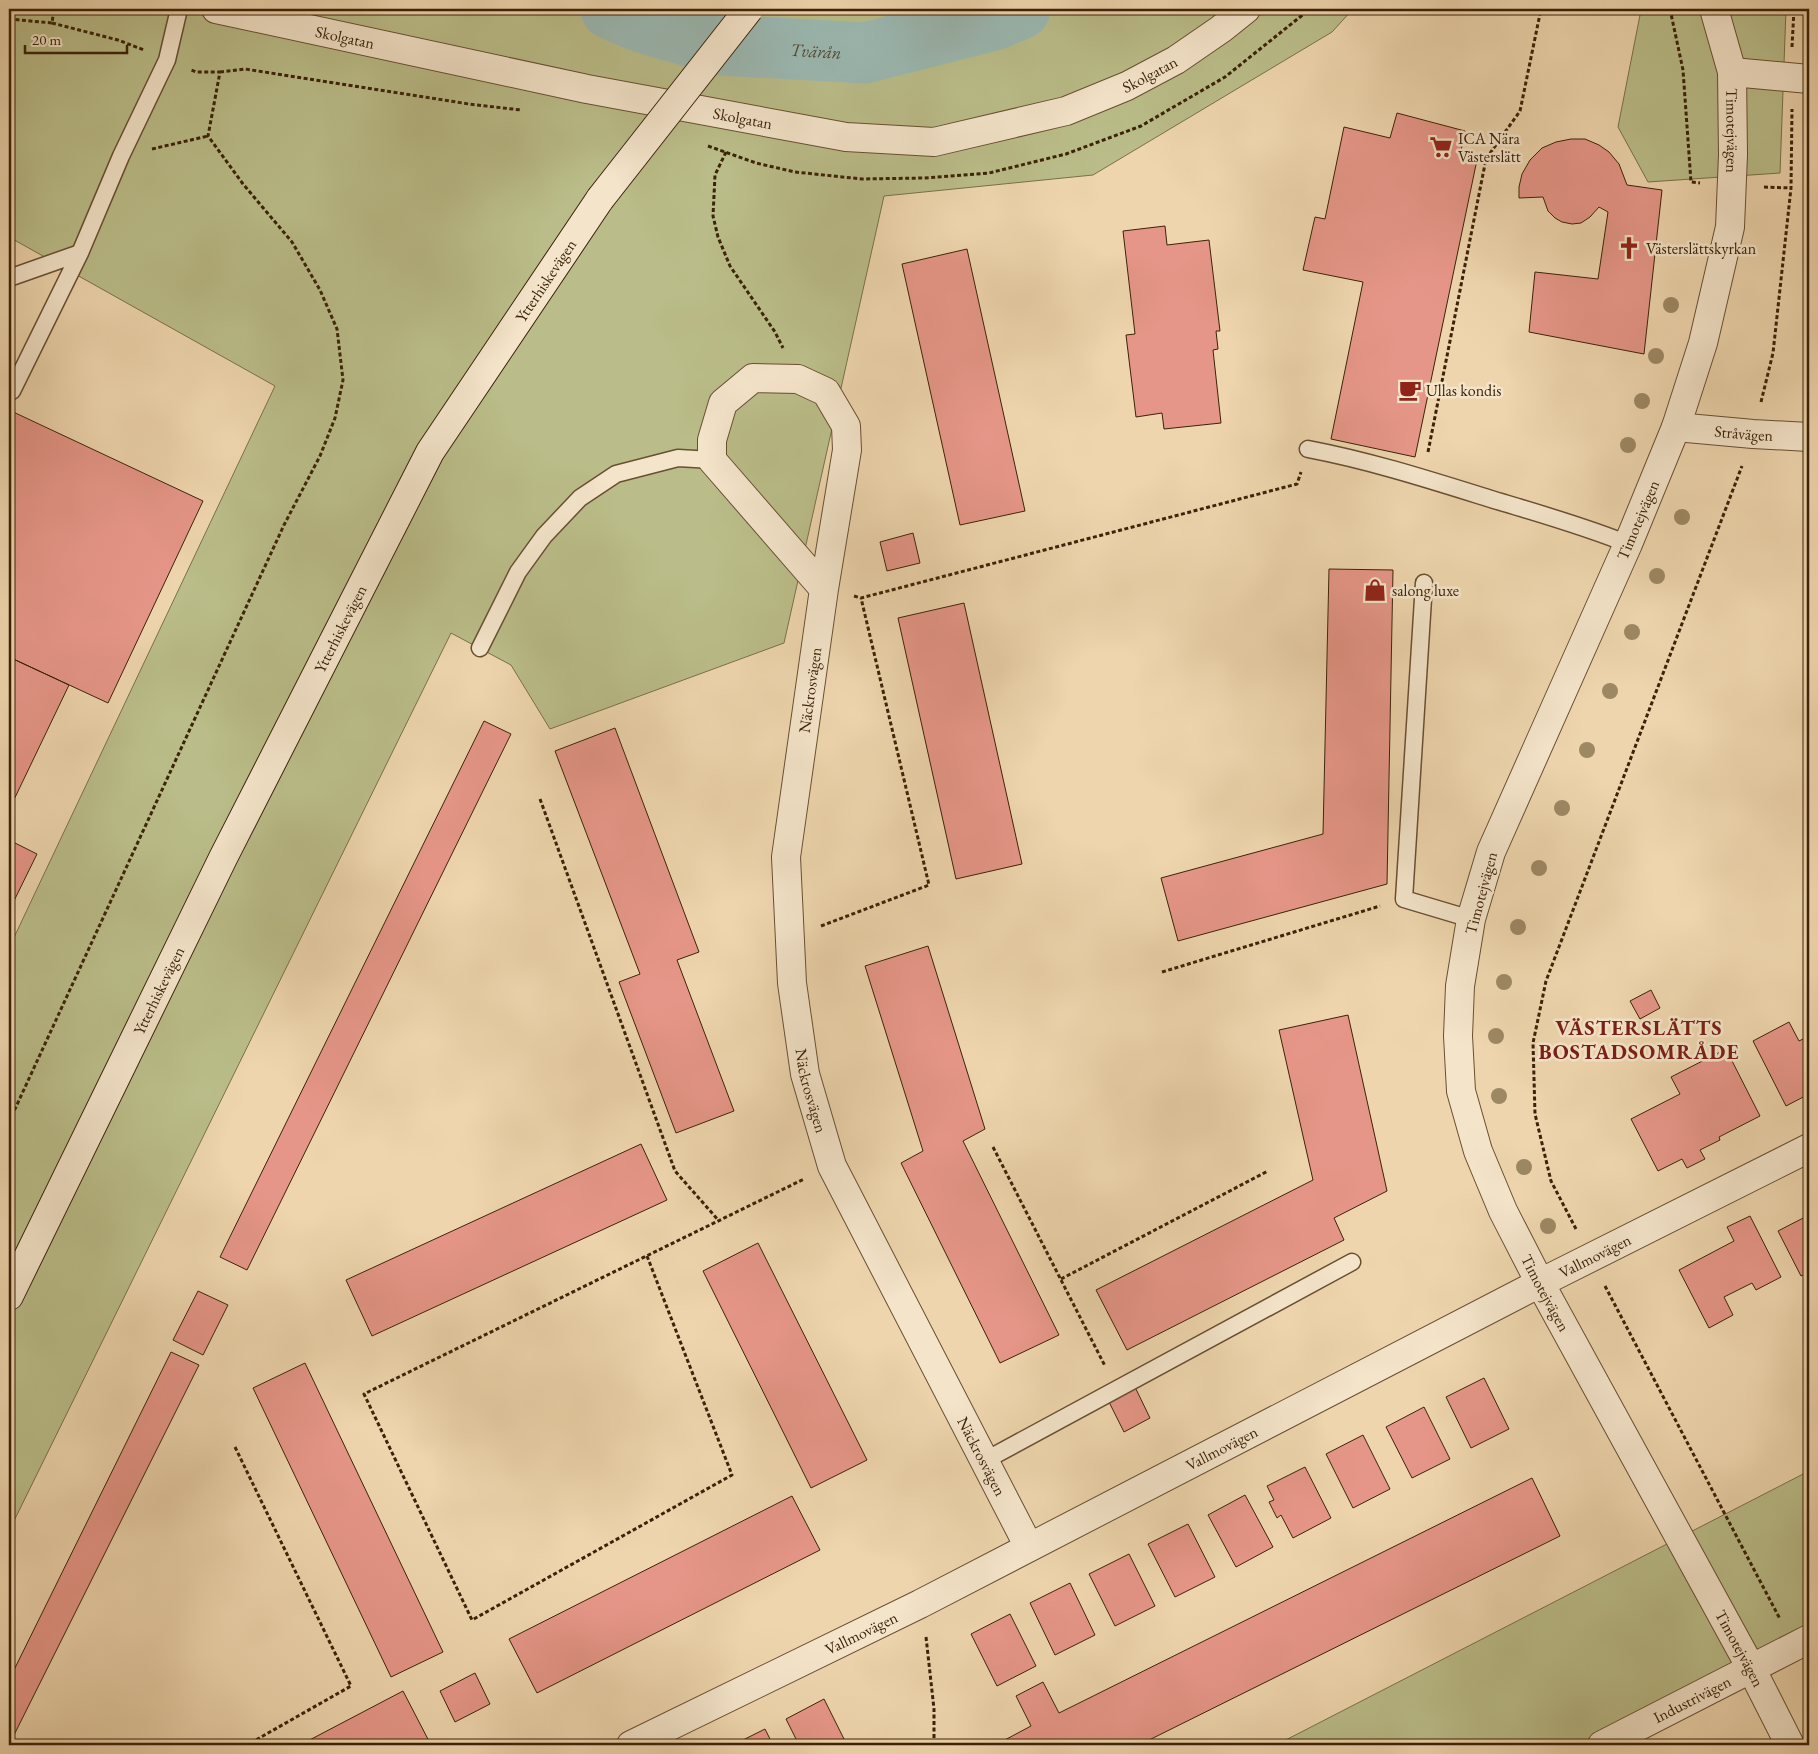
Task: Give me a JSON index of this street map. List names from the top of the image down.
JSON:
{
  "streets": {
    "street": [
      "Skolgatan",
      "Timotejvägen",
      "Ytterhiskevägen",
      "Stråvägen",
      "Näckrosvägen",
      "Vallmovägen",
      "Industrivägen"
    ]
  },
  "crossings": [
    ["Timotejvägen", "Stråvägen"],
    ["Timotejvägen", "Vallmovägen"],
    ["Timotejvägen", "Industrivägen"],
    ["Näckrosvägen", "Vallmovägen"]
  ],
  "districts": ["VÄSTERSLÄTTS BOSTADSOMRÅDE"],
  "water": ["Tvärån"],
  "places": {
    "supermarket": ["ICA Nära Västerslätt"],
    "church": ["Västerslättskyrkan"],
    "cafe": ["Ullas kondis"],
    "shop": ["salong luxe"]
  },
  "scale_bar": "20 m"
}
